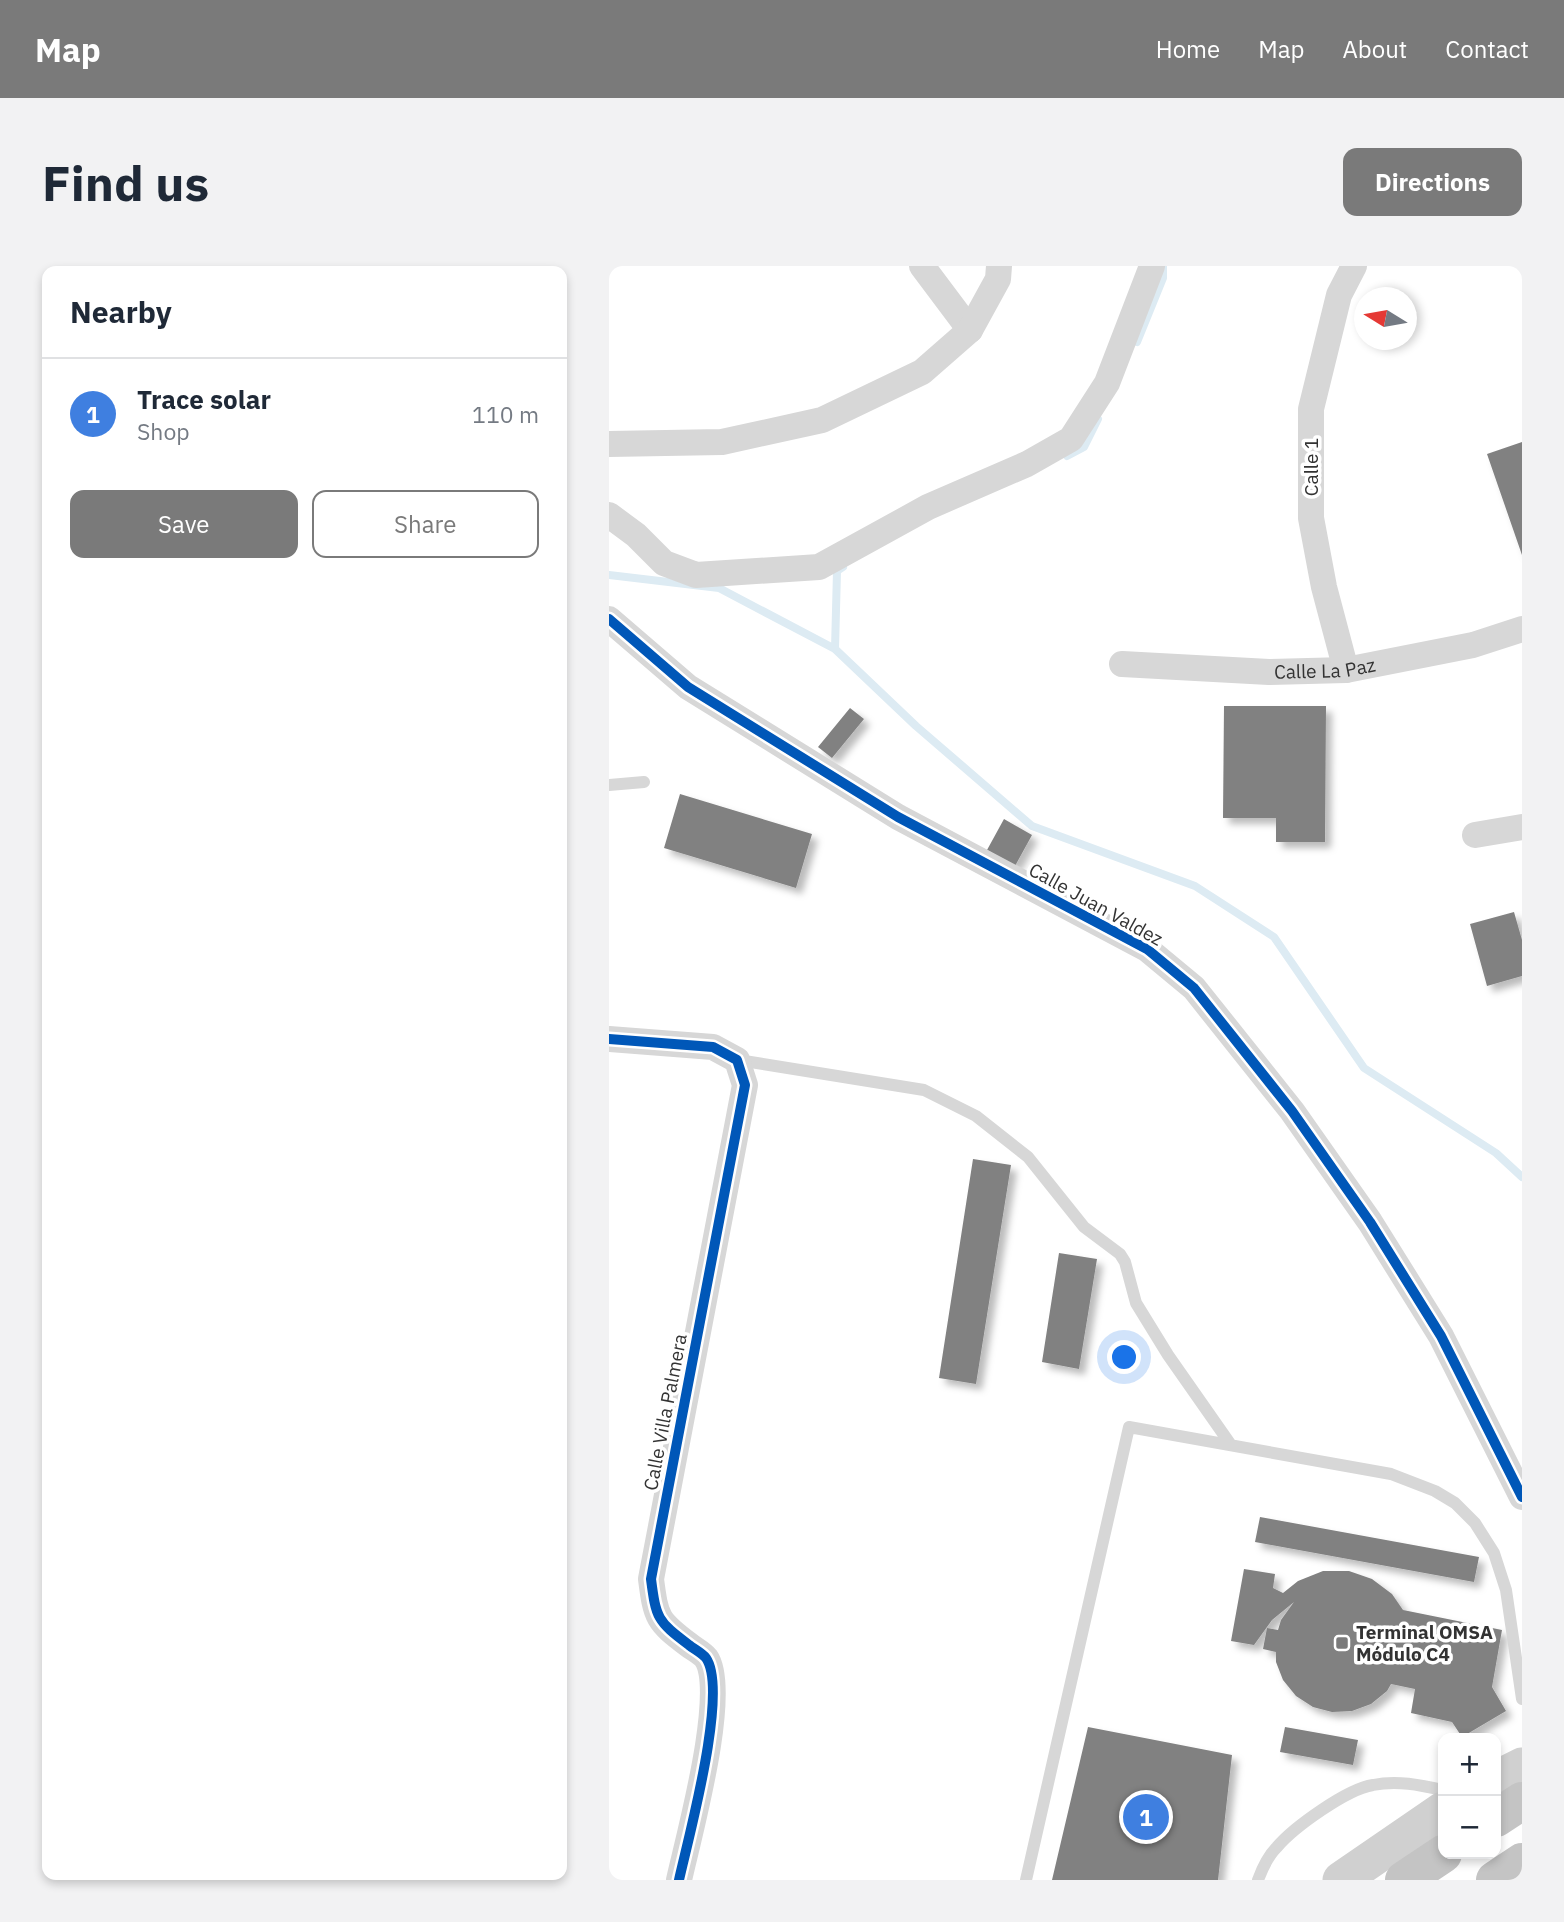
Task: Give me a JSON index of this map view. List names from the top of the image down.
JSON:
{
  "streets": {
    "street": [
      "Calle 1",
      "Calle La Paz",
      "Calle Juan Valdez",
      "Calle Villa Palmera"
    ]
  },
  "crossings": [
    ["Calle 1", "Calle La Paz"]
  ],
  "places": {
    "transit": ["Terminal OMSA Módulo C4"]
  },
  "north": "left",
  "page": {
    "header": "Map",
    "nav": [
      "Home",
      "Map",
      "About",
      "Contact"
    ],
    "buttons": [
      "Directions",
      ["Save", "Share"]
    ],
    "title": "Find us",
    "heading": "Nearby",
    "list": [
      {
        "mark": "1",
        "name": "Trace solar",
        "note": "Shop",
        "value": "110 m"
      }
    ],
    "map_buttons": ["+", "−"],
    "pins": "1"
  }
}
